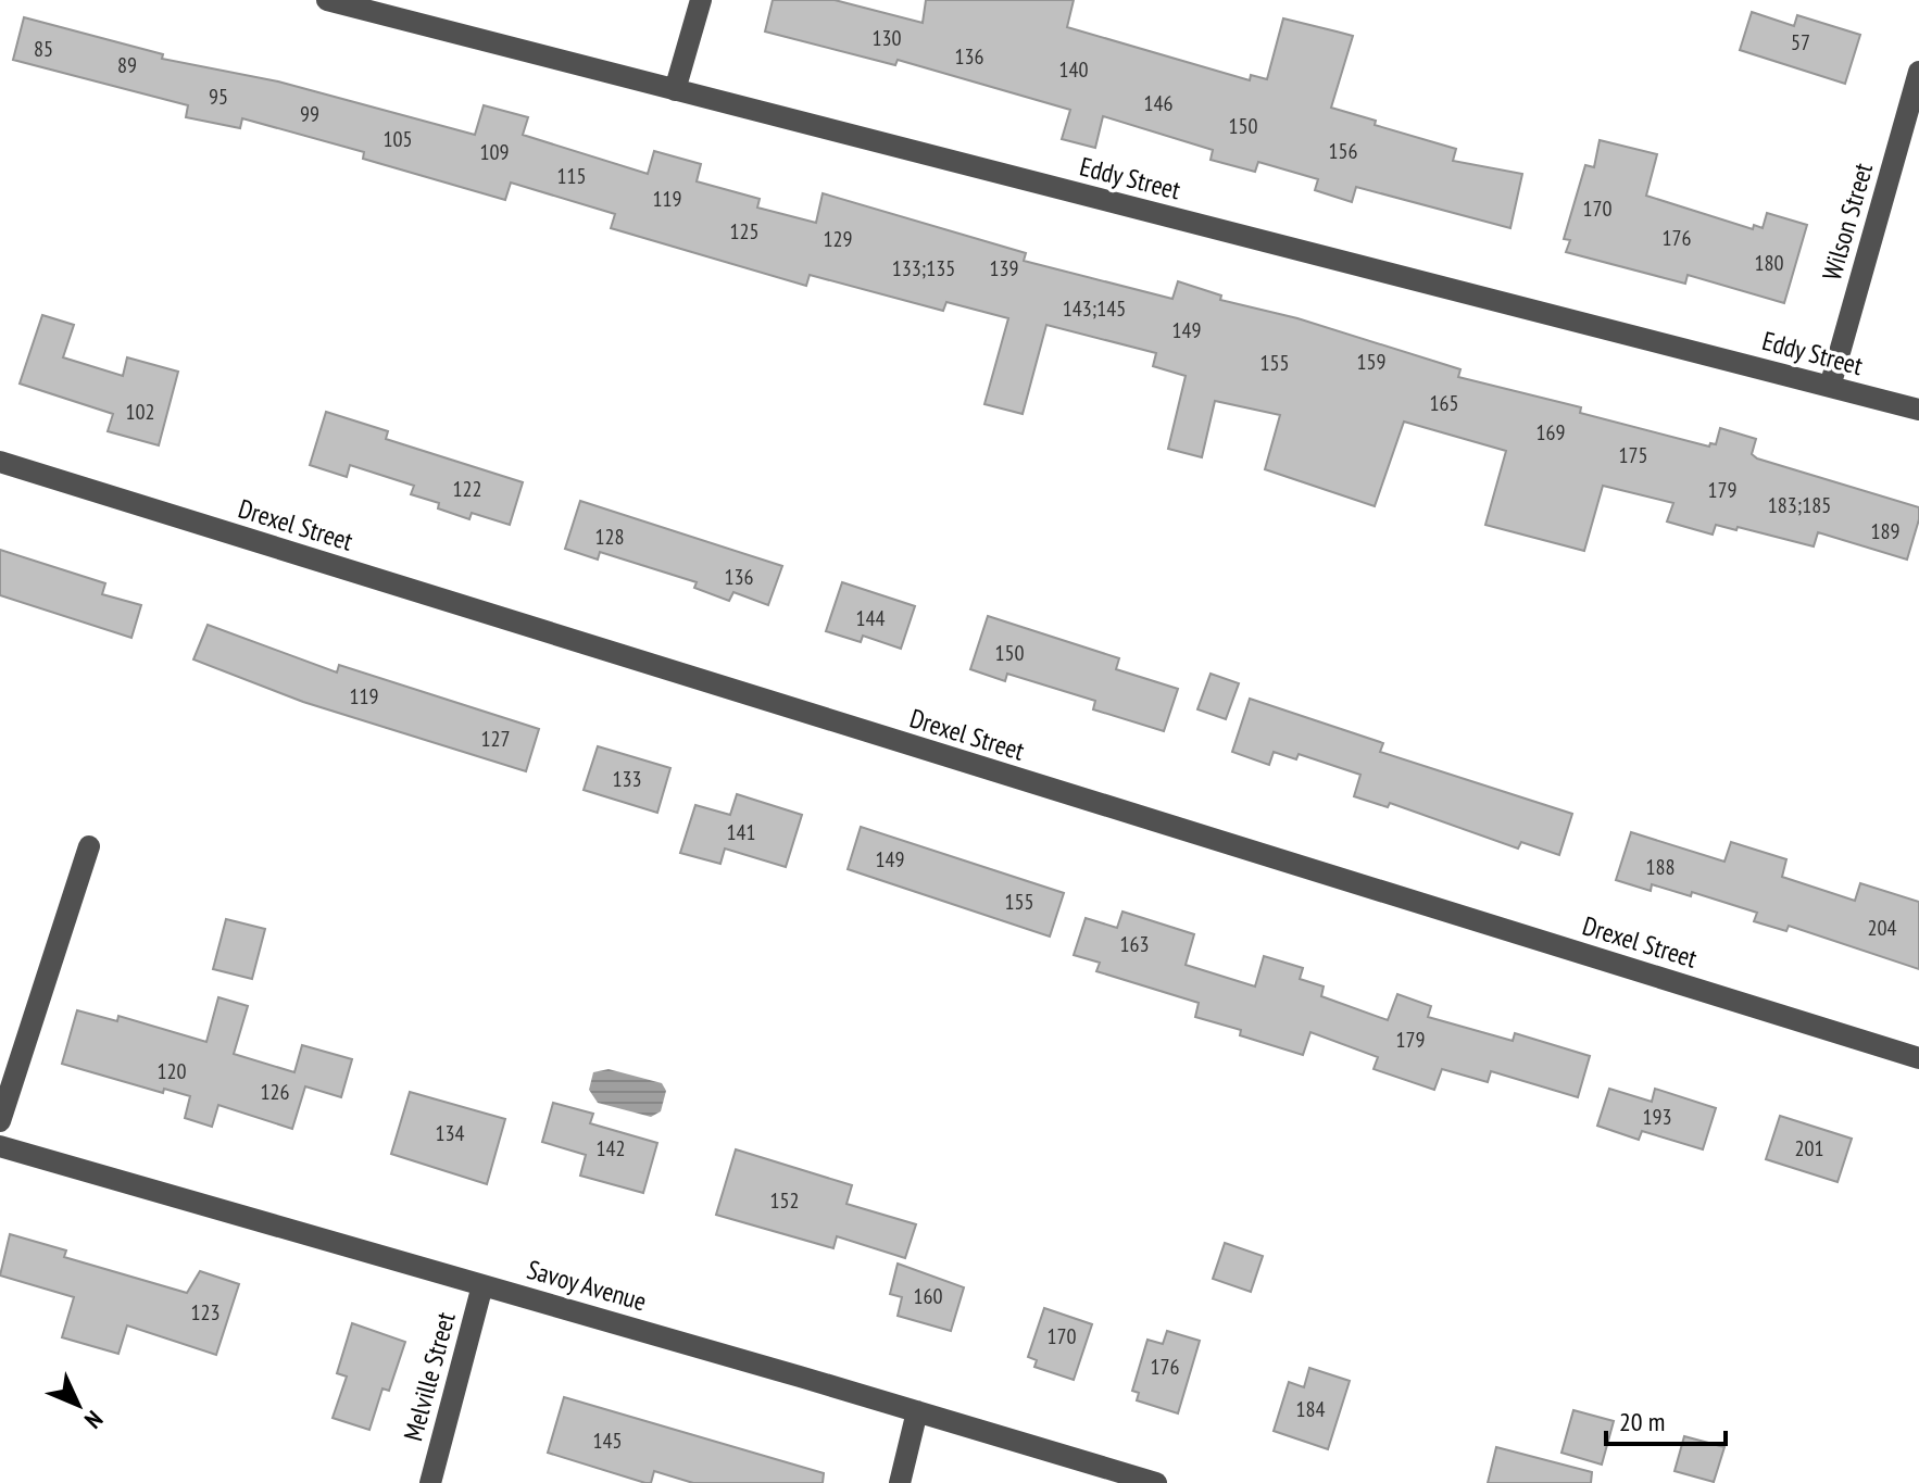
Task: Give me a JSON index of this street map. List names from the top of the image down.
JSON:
{
  "streets": {
    "street": [
      "Eddy Street",
      "Wilson Street",
      "Drexel Street",
      "Savoy Avenue",
      "Melville Street"
    ]
  },
  "crossings": [
    ["Eddy Street", "Wilson Street"],
    ["Savoy Avenue", "Melville Street"]
  ],
  "house_numbers": [
    "130",
    "57",
    "85",
    "136",
    "89",
    "140",
    "95",
    "146",
    "99",
    "150",
    "105",
    "156",
    "109",
    "115",
    "119",
    "170",
    "125",
    "176",
    "129",
    "180",
    "133;135",
    "139",
    "143;145",
    "149",
    "159",
    "155",
    "165",
    "102",
    "169",
    "175",
    "122",
    "179",
    "183;185",
    "189",
    "128",
    "136",
    "144",
    "150",
    "119",
    "127",
    "133",
    "141",
    "149",
    "188",
    "155",
    "204",
    "163",
    "179",
    "120",
    "126",
    "193",
    "134",
    "142",
    "201",
    "152",
    "160",
    "123",
    "170",
    "176",
    "184",
    "145"
  ],
  "scale_bar": "20 m",
  "north": "bottom right"
}
